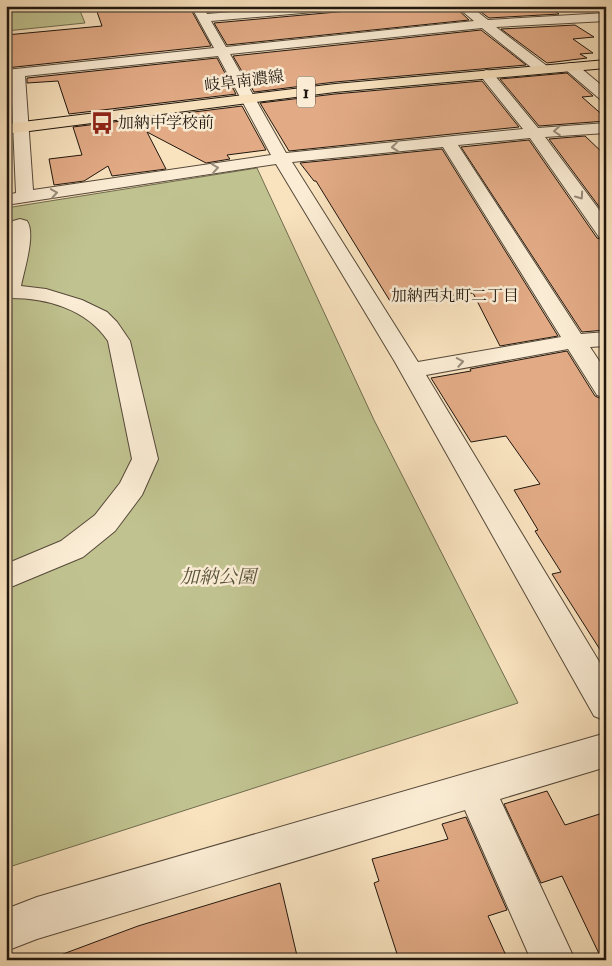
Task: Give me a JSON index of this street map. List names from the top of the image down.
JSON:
{
  "streets": {
    "main road": ["岐阜南濃線", "1"]
  },
  "districts": ["加納西丸町二丁目"],
  "parks": ["加納公園"],
  "places": {
    "bus stop": ["加納中学校前"]
  }
}
